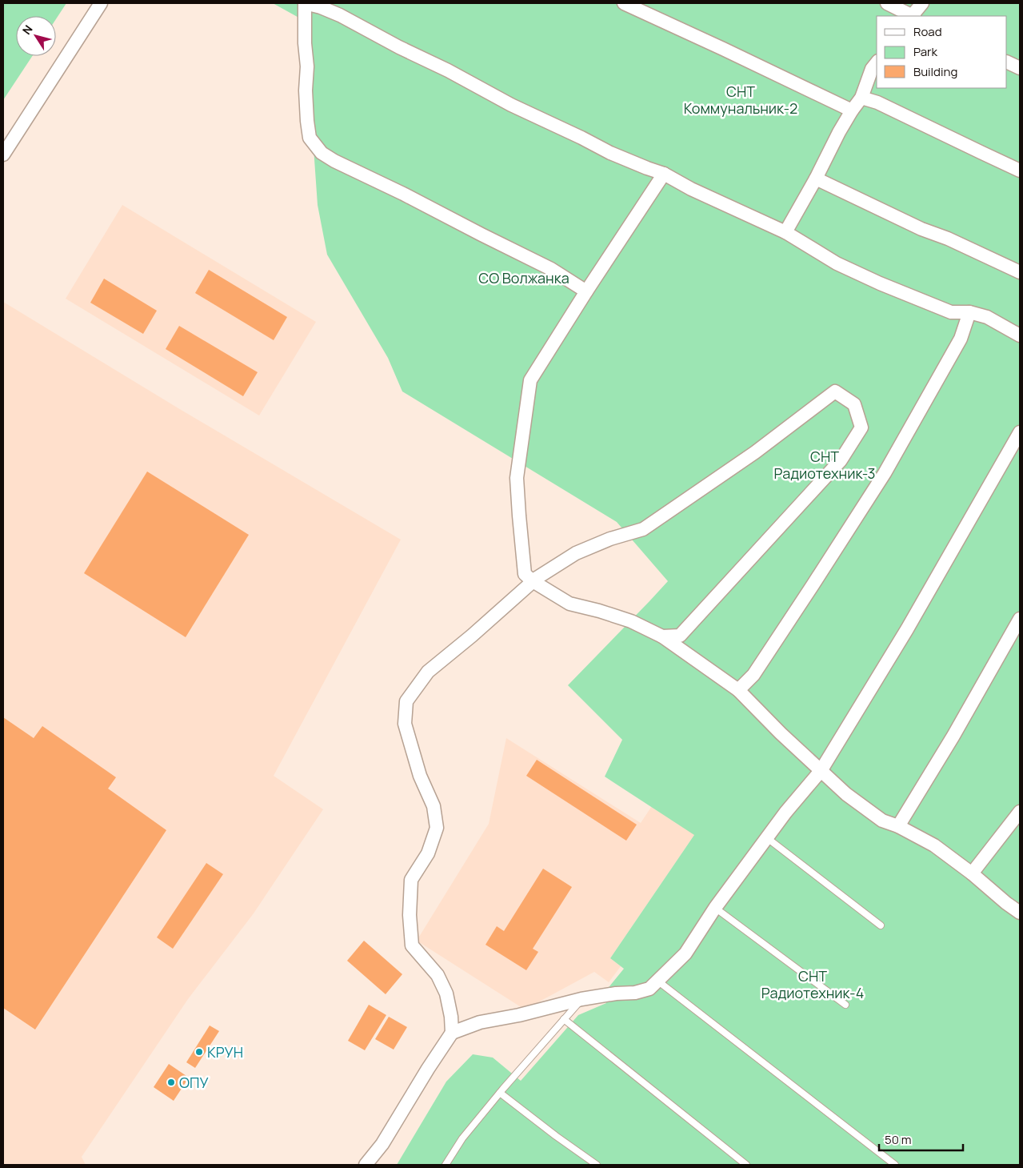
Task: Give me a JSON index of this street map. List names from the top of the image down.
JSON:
{
  "parks": [
    "СНТ Коммунальник-2",
    "СО Волжанка",
    "СНТ Радиотехник-3",
    "СНТ Радиотехник-4"
  ],
  "places": ["КРУН", "ОПУ"],
  "legend": ["Road", "Park", "Building"],
  "scale_bar": "50 m",
  "north": "top left"
}
